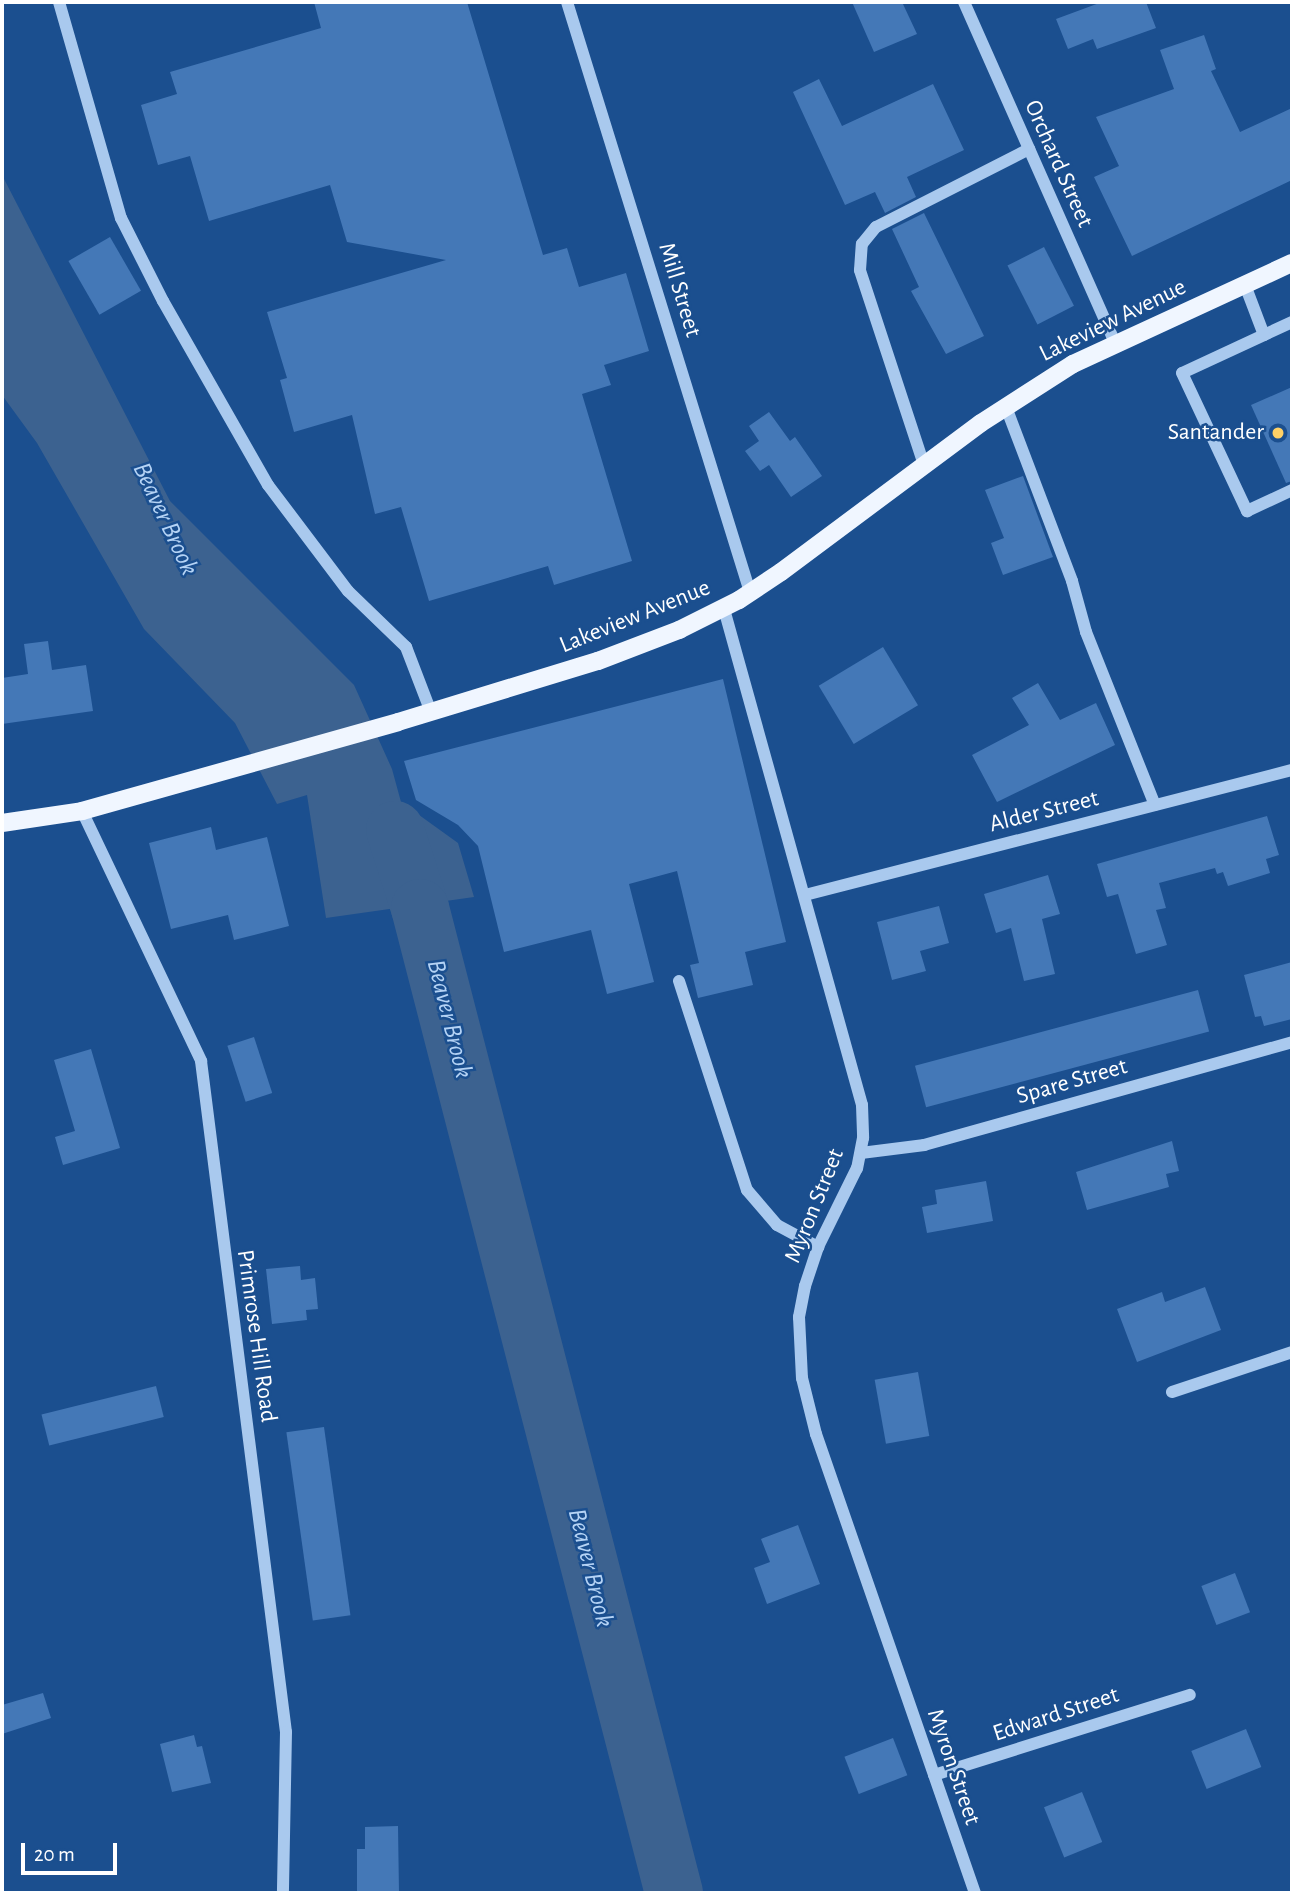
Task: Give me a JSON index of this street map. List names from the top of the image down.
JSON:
{
  "streets": {
    "main road": ["Lakeview Avenue"],
    "street": [
      "Orchard Street",
      "Mill Street",
      "Alder Street",
      "Spare Street",
      "Myron Street",
      "Primrose Hill Road",
      "Edward Street"
    ]
  },
  "crossings": [
    ["Orchard Street", "Lakeview Avenue"],
    ["Mill Street", "Lakeview Avenue"],
    ["Lakeview Avenue", "Myron Street"],
    ["Lakeview Avenue", "Primrose Hill Road"],
    ["Alder Street", "Myron Street"],
    ["Spare Street", "Myron Street"],
    ["Myron Street", "Edward Street"]
  ],
  "water": ["Beaver Brook"],
  "places": ["Santander"],
  "scale_bar": "20 m"
}
